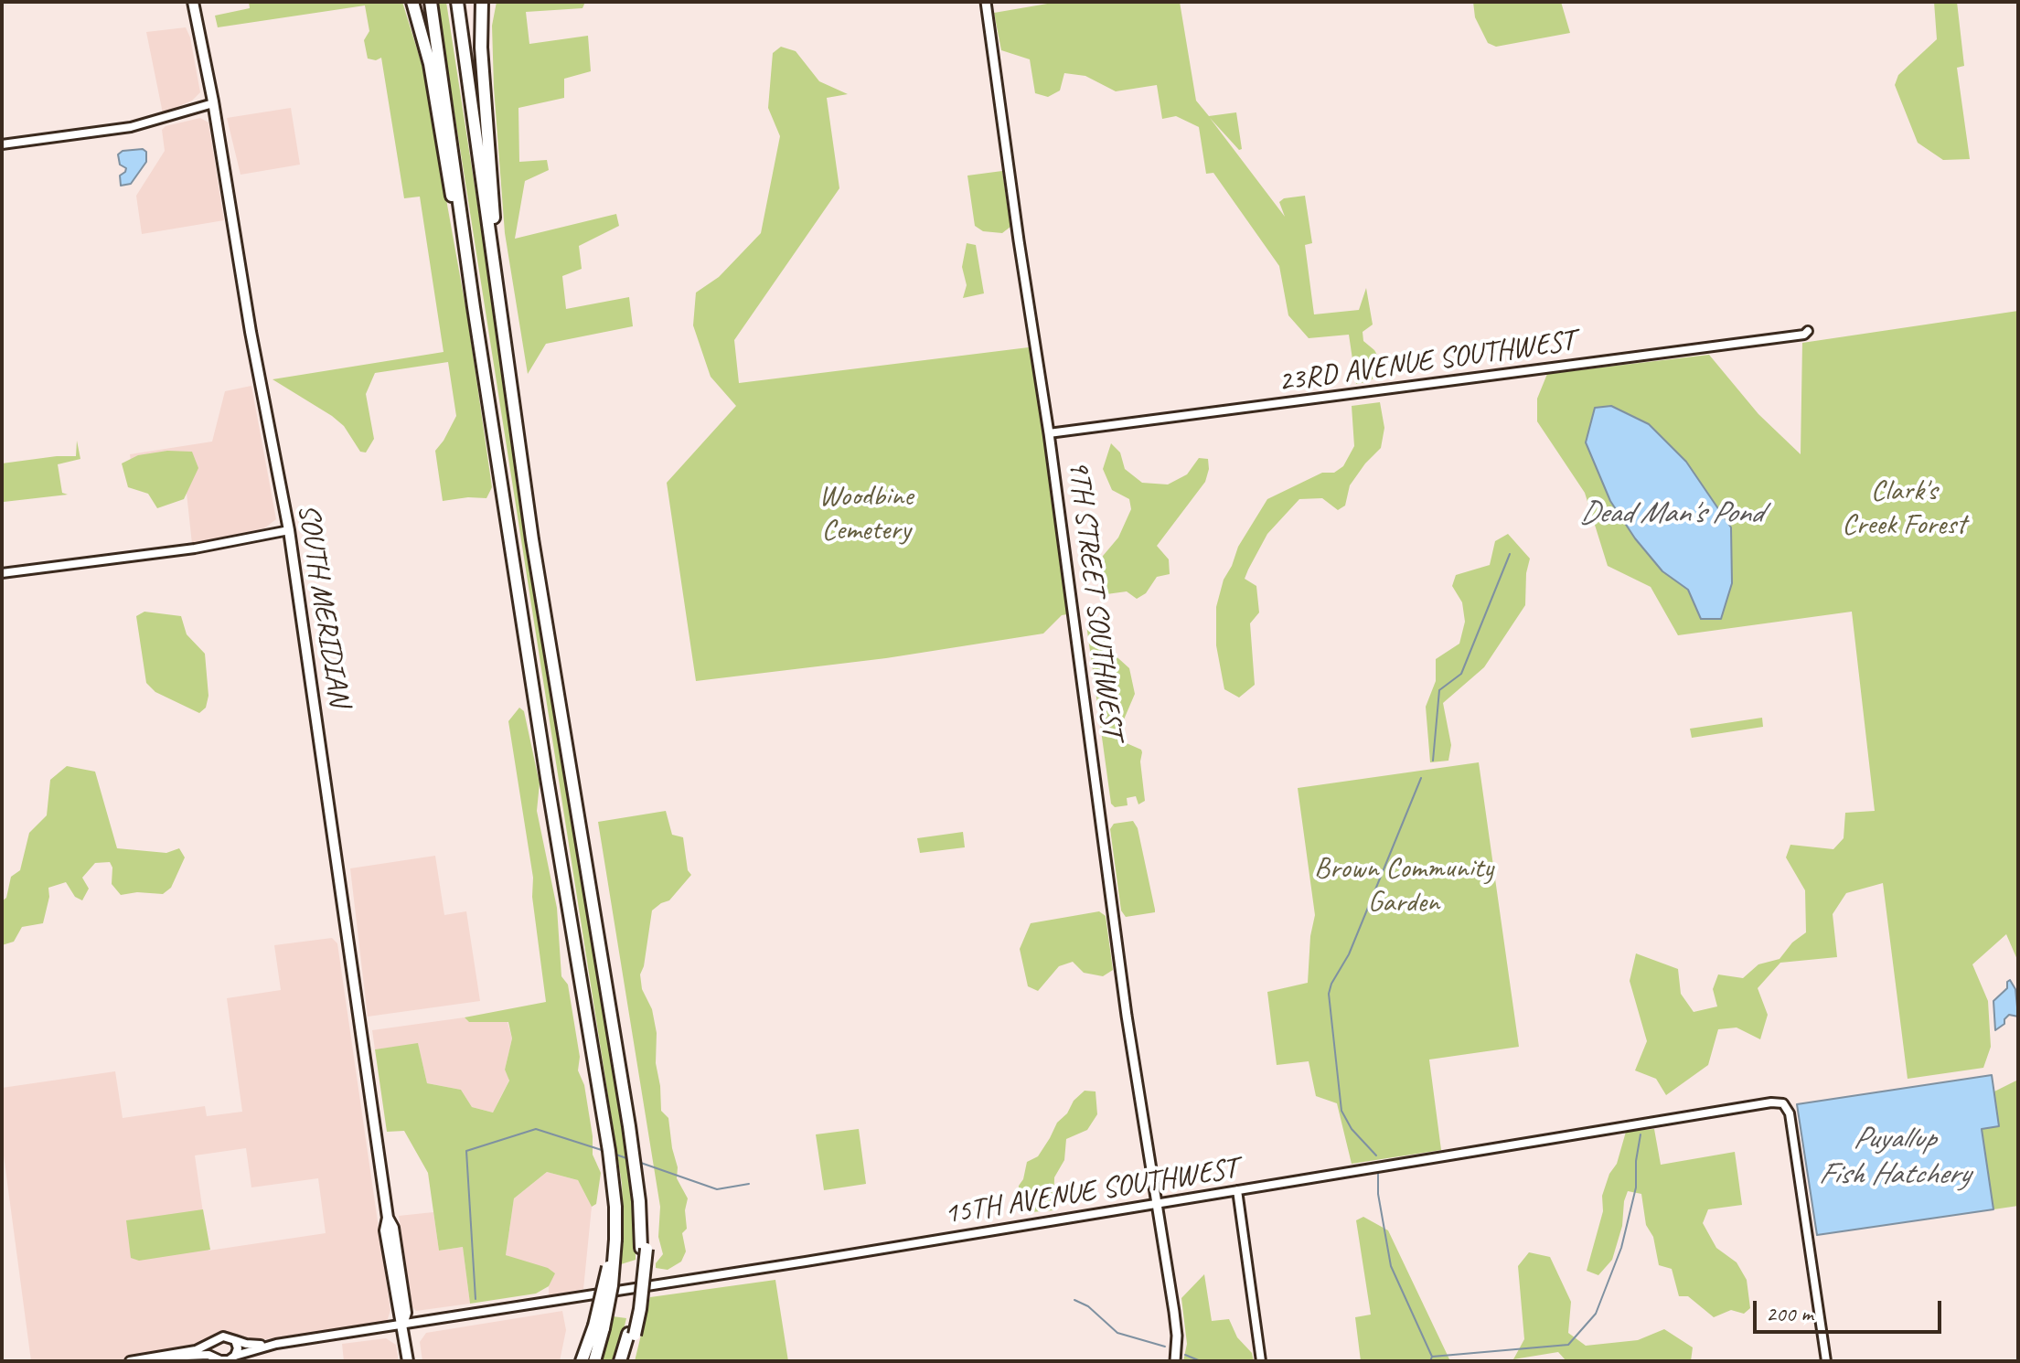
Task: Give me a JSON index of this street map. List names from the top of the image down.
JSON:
{
  "streets": {
    "main road": ["9TH STREET SOUTHWEST", "SOUTH MERIDIAN"],
    "street": ["23RD AVENUE SOUTHWEST", "15TH AVENUE SOUTHWEST"]
  },
  "crossings": [
    ["23RD AVENUE SOUTHWEST", "9TH STREET SOUTHWEST"],
    ["9TH STREET SOUTHWEST", "15TH AVENUE SOUTHWEST"],
    ["SOUTH MERIDIAN", "15TH AVENUE SOUTHWEST"]
  ],
  "water": ["Dead Man's Pond", "Puyallup Fish Hatchery"],
  "parks": ["Clark's Creek Forest", "Woodbine Cemetery", "Brown Community Garden"],
  "scale_bar": "200 m"
}
